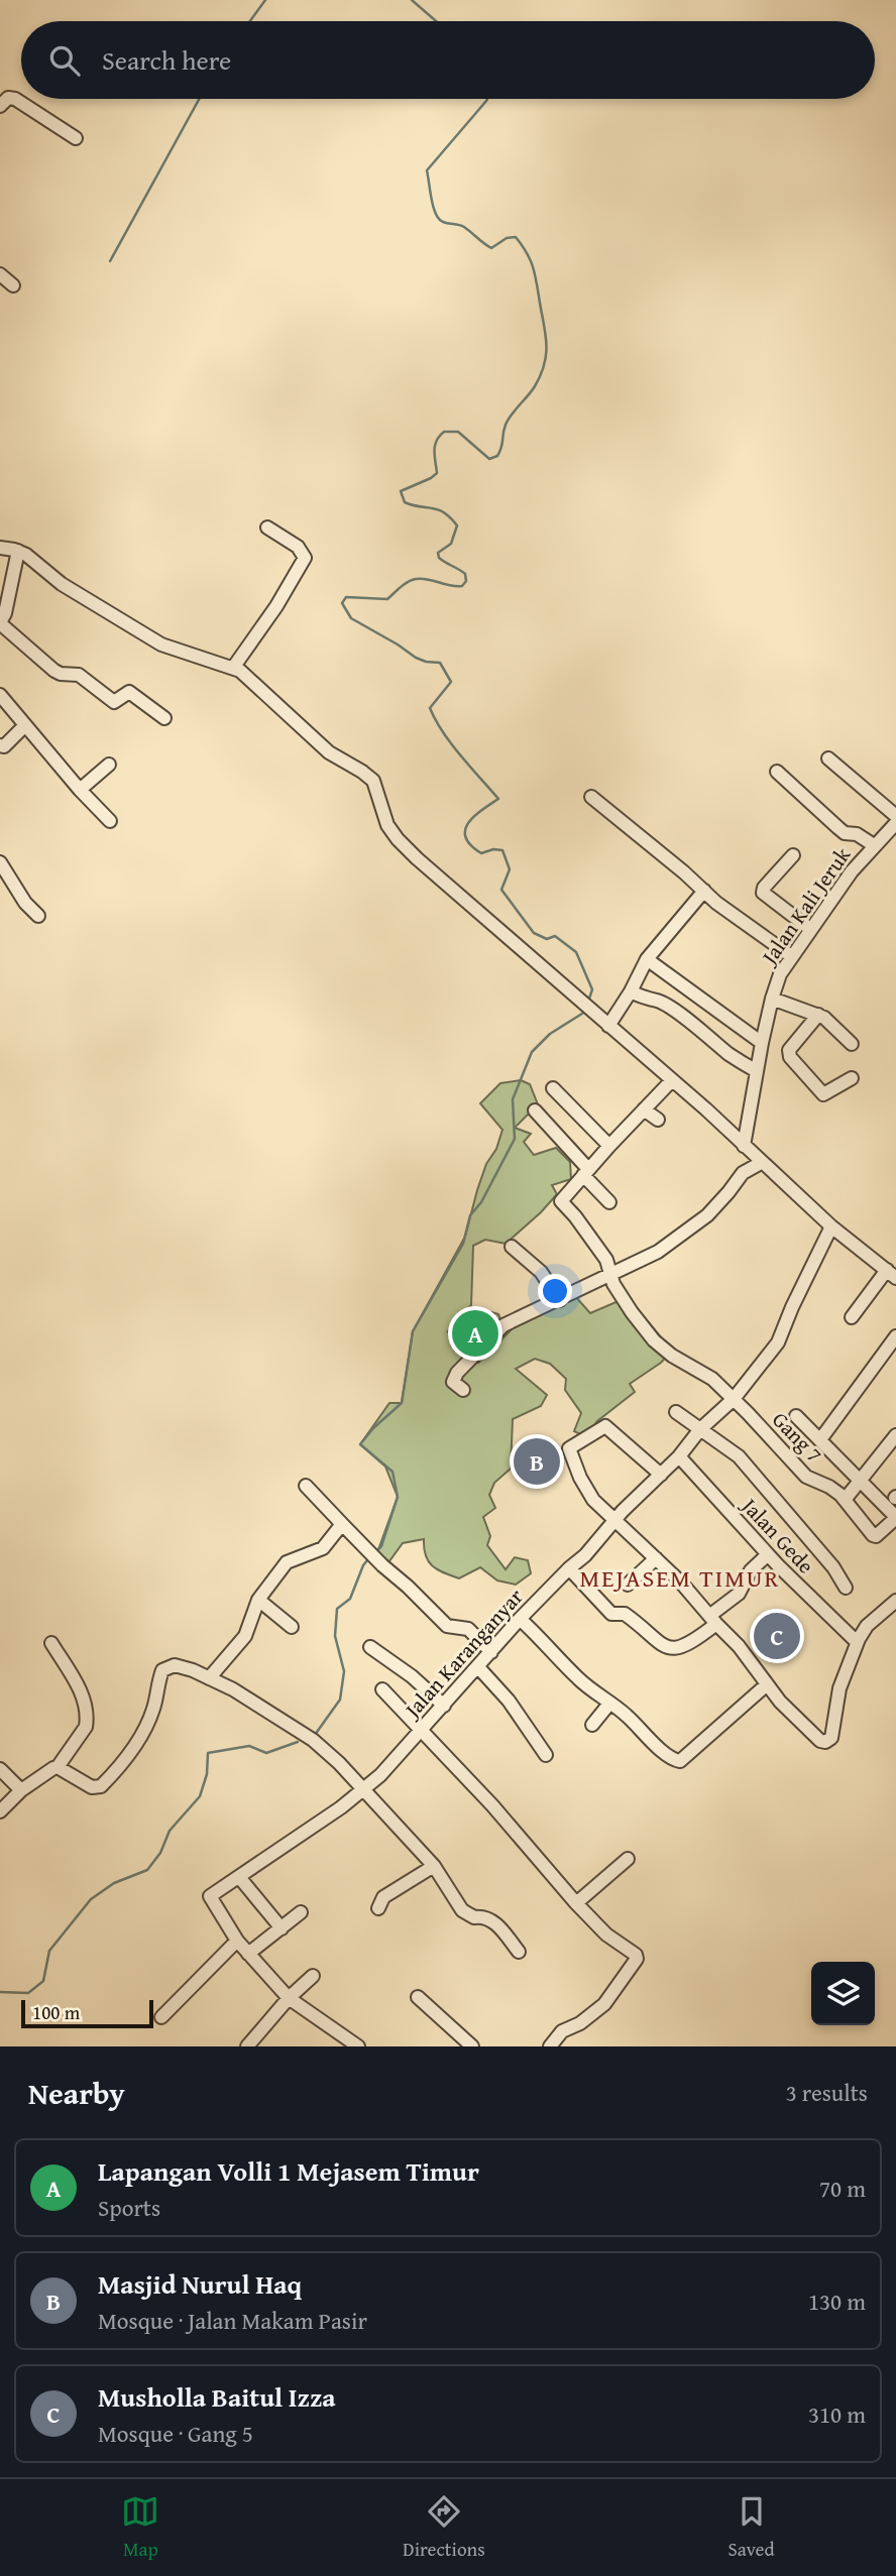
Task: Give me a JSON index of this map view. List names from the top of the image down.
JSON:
{
  "streets": {
    "street": [
      "Jalan Kali Jeruk",
      "Gang 7",
      "Jalan Gede",
      "Jalan Karanganyar"
    ]
  },
  "crossings": [
    ["Gang 7", "Jalan Karanganyar"],
    ["Jalan Gede", "Jalan Karanganyar"]
  ],
  "districts": ["MEJASEM TIMUR"],
  "scale_bar": "100 m",
  "page": {
    "search": "Search here",
    "pins": ["A", "B", "C"],
    "scale": "100 m",
    "heading": ["Nearby", "3 results"],
    "list": [
      {
        "mark": "A",
        "name": "Lapangan Volli 1 Mejasem Timur",
        "note": "Sports",
        "value": "70 m"
      },
      {
        "mark": "B",
        "name": "Masjid Nurul Haq",
        "note": "Mosque · Jalan Makam Pasir",
        "value": "130 m"
      },
      {
        "mark": "C",
        "name": "Musholla Baitul Izza",
        "note": "Mosque · Gang 5",
        "value": "310 m"
      }
    ],
    "nav": ["Map", "Directions", "Saved"]
  }
}
